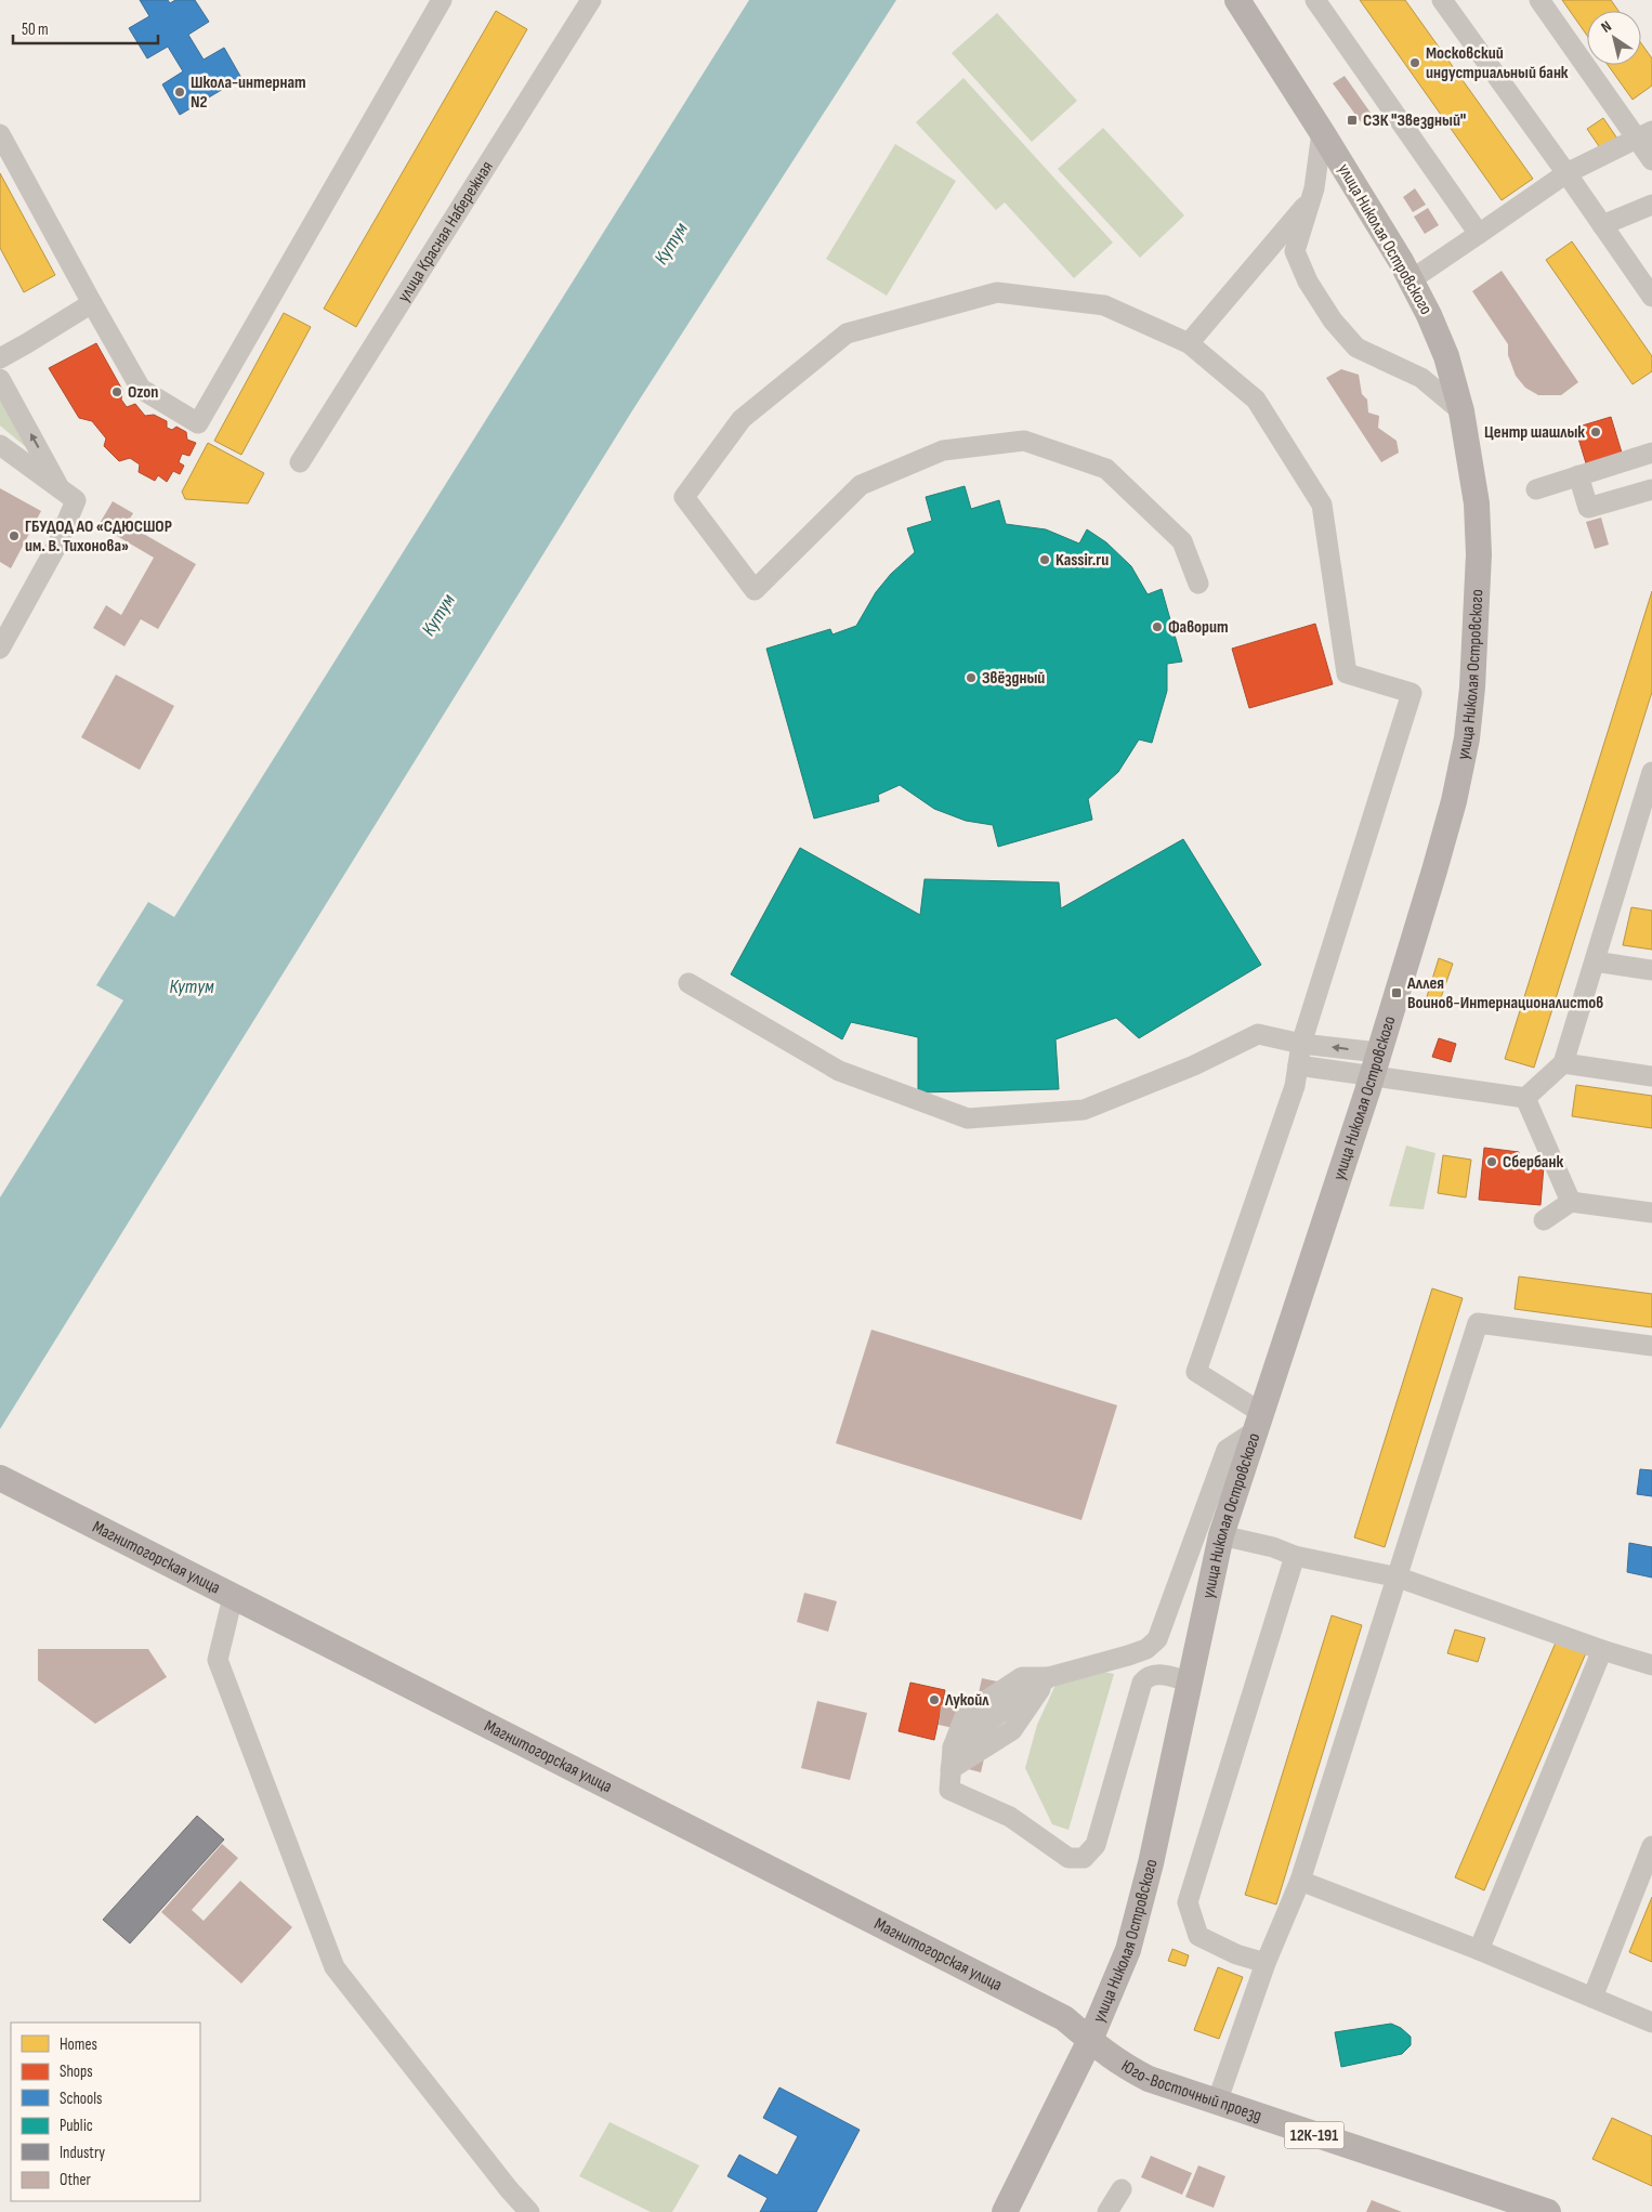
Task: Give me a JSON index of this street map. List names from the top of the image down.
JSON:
{
  "streets": {
    "main road": [
      "улица Николая Островского",
      "Магнитогорская улица",
      "Юго-Восточный проезд",
      "12К-191"
    ],
    "street": ["улица Красная Набережная"]
  },
  "crossings": [
    ["улица Николая Островского", "Магнитогорская улица"],
    ["улица Николая Островского", "Юго-Восточный проезд"],
    ["Магнитогорская улица", "Юго-Восточный проезд"]
  ],
  "water": ["Кутум"],
  "places": {
    "other": [
      "Московский индустриальный банк",
      "Школа-интернат N2",
      "Ozon",
      "Центр шашлык",
      "ГБУДОД АО «СДЮСШОР им. В. Тихонова»",
      "Kassir.ru",
      "Фаворит",
      "Звёздный",
      "Сбербанк",
      "Лукойл"
    ],
    "transit": ["СЗК \"Звездный\"", "Аллея Воинов-Интернационалистов"]
  },
  "legend": [
    "Homes",
    "Shops",
    "Schools",
    "Public",
    "Industry",
    "Other"
  ],
  "scale_bar": "50 m",
  "north": "top left"
}
